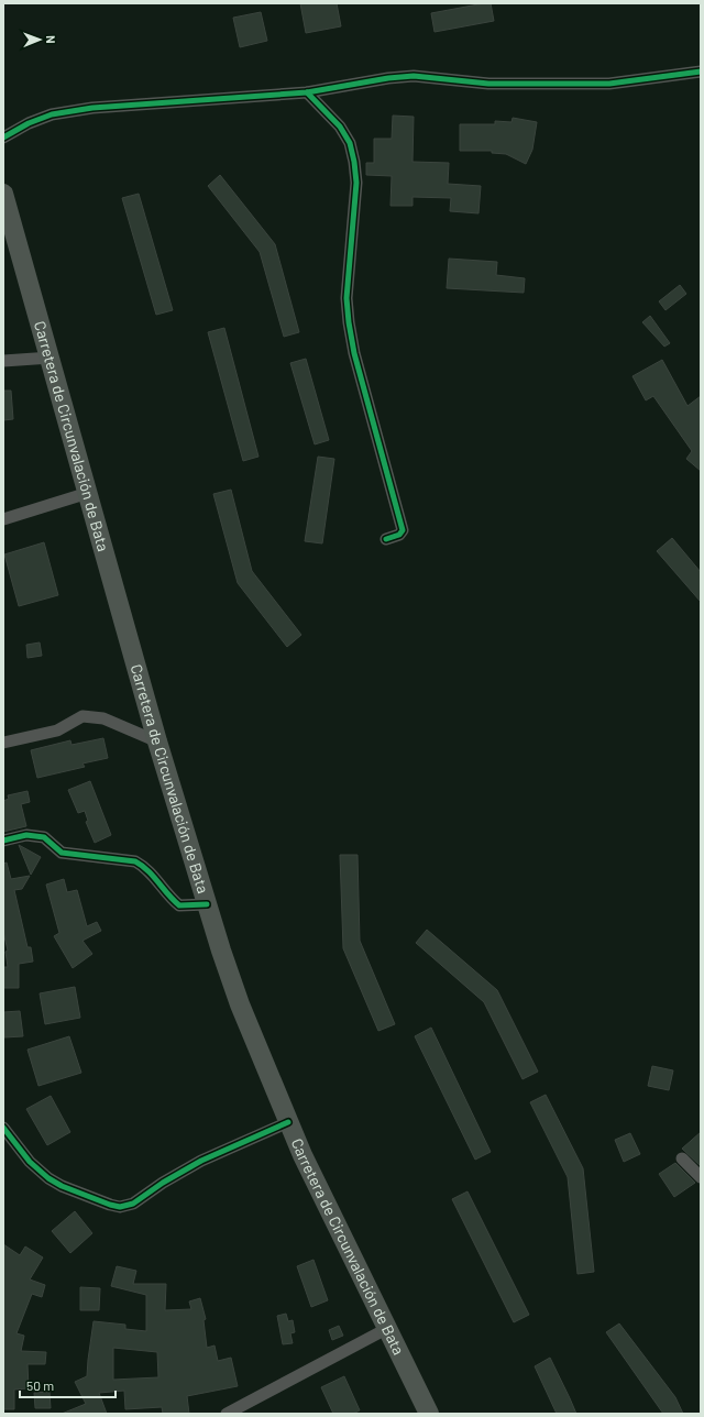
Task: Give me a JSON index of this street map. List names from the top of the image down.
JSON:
{
  "streets": {
    "main road": ["Carretera de Circunvalación de Bata"]
  },
  "scale_bar": "50 m",
  "north": "right"
}
